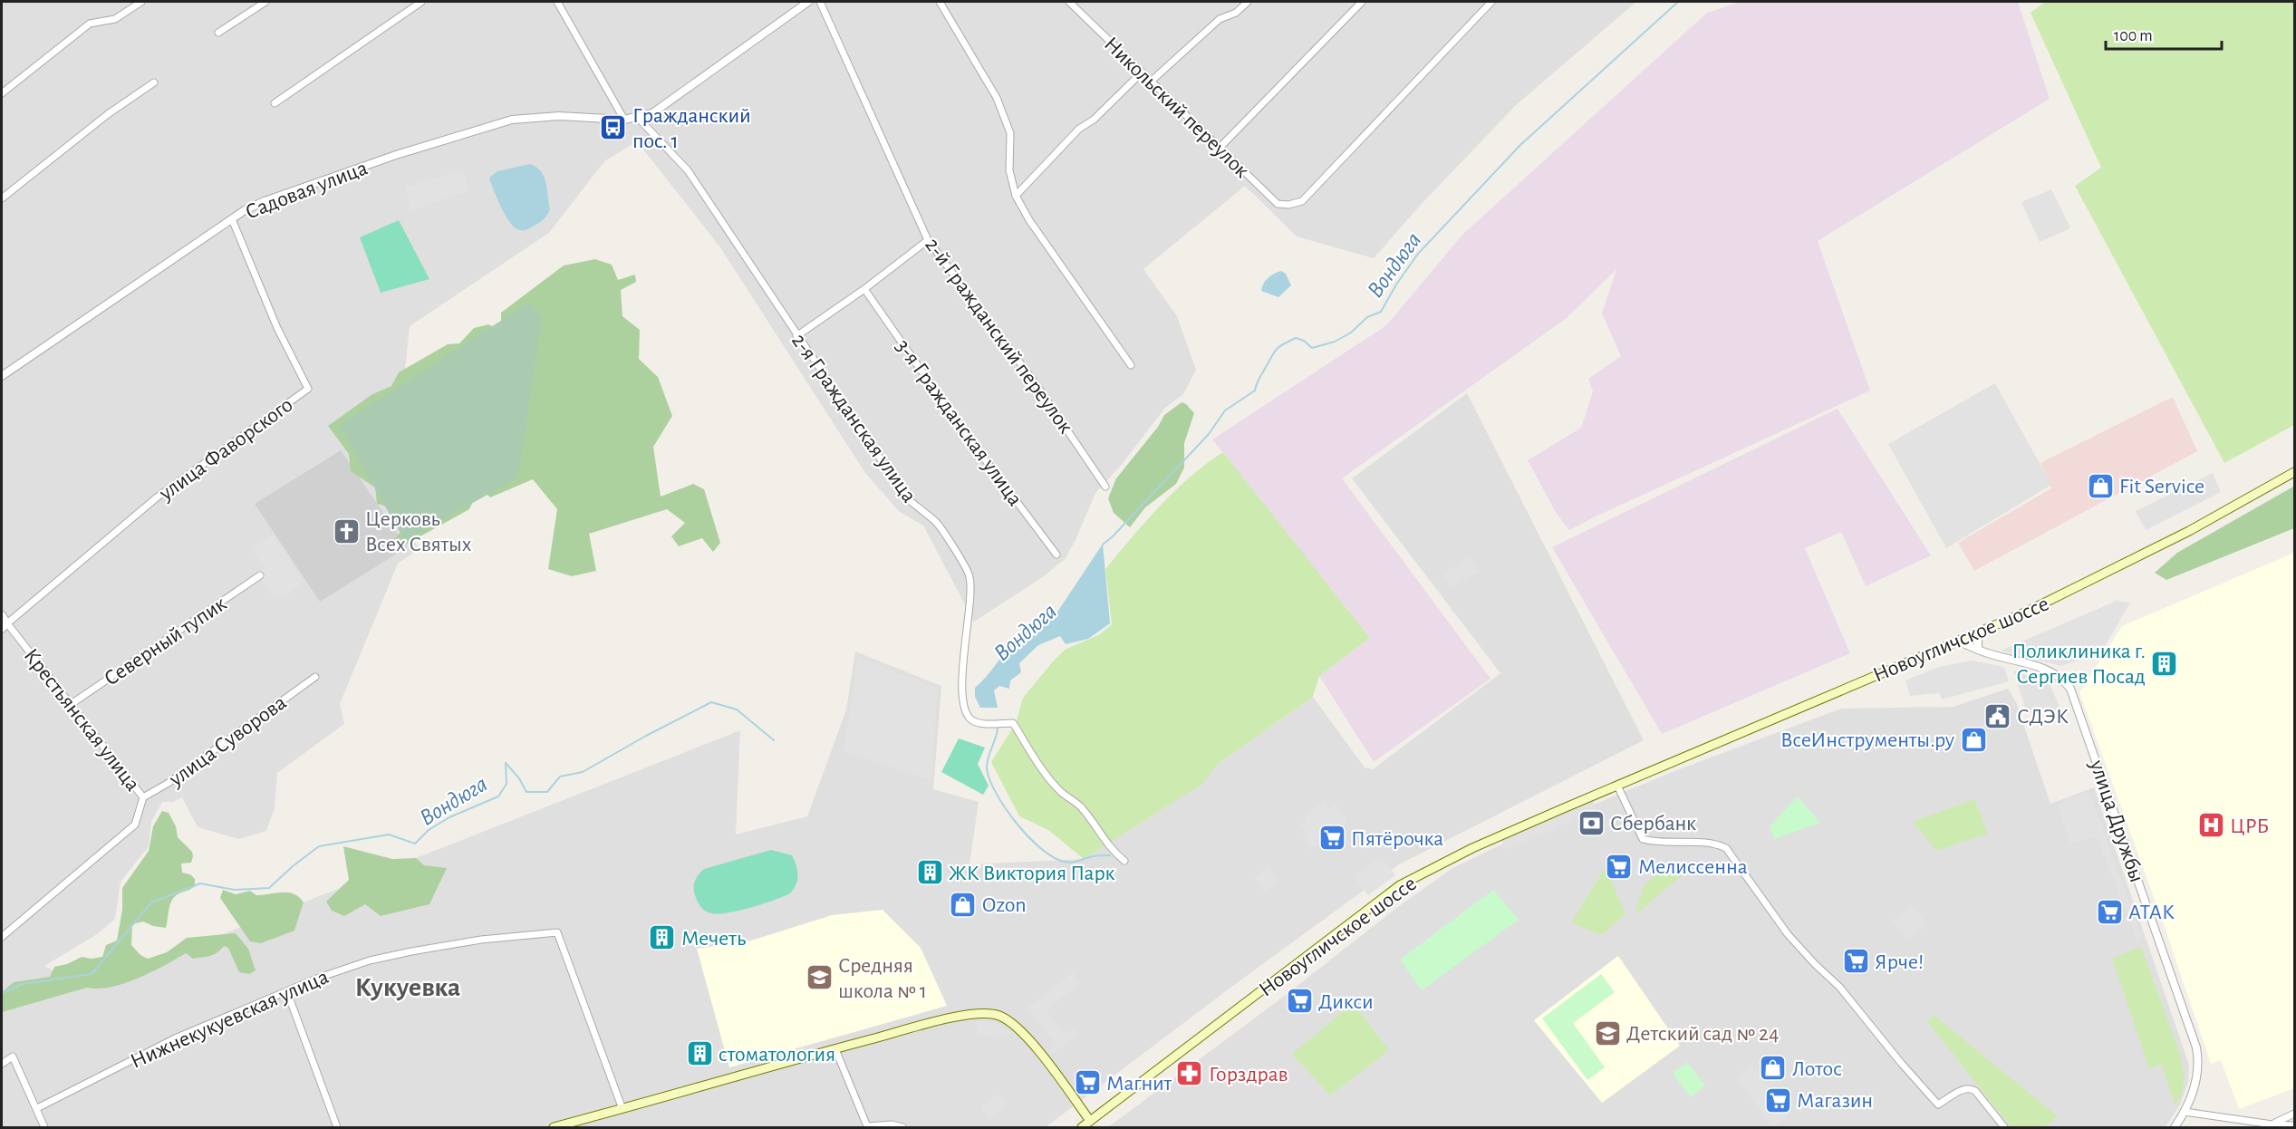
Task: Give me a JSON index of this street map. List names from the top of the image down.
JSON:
{
  "streets": {
    "main road": ["Новоугличское шоссе"],
    "street": [
      "Никольский переулок",
      "Садовая улица",
      "2-й Гражданский переулок",
      "2-я Гражданская улица",
      "3-я Гражданская улица",
      "улица Фаворского",
      "Северный тупик",
      "Крестьянская улица",
      "улица Суворова",
      "улица Дружбы",
      "Нижнекукуевская улица"
    ]
  },
  "crossings": [
    ["Садовая улица", "2-я Гражданская улица"],
    ["Садовая улица", "улица Фаворского"],
    ["улица Фаворского", "Крестьянская улица"],
    ["Новоугличское шоссе", "улица Дружбы"],
    ["Северный тупик", "Крестьянская улица"],
    ["Крестьянская улица", "улица Суворова"]
  ],
  "districts": ["Кукуевка"],
  "water": ["Вондюга"],
  "places": {
    "bus stop": ["Гражданский пос. 1"],
    "shop": [
      "Fit Service",
      "ВсеИнструменты.ру",
      "Ozon",
      "Лотос"
    ],
    "church": ["Церковь Всех Святых"],
    "building": [
      "Поликлиника г. Сергиев Посад",
      "ЖК Виктория Парк",
      "Мечеть",
      "стоматология"
    ],
    "public building": ["СДЭК"],
    "bank": ["Сбербанк"],
    "hospital": ["ЦРБ"],
    "supermarket": [
      "Пятёрочка",
      "Мелиссенна",
      "АТАК",
      "Ярче!",
      "Дикси",
      "Магнит",
      "Магазин"
    ],
    "school or university": ["Средняя школа № 1", "Детский сад № 24"],
    "pharmacy": ["Горздрав"]
  },
  "scale_bar": "100 m"
}
